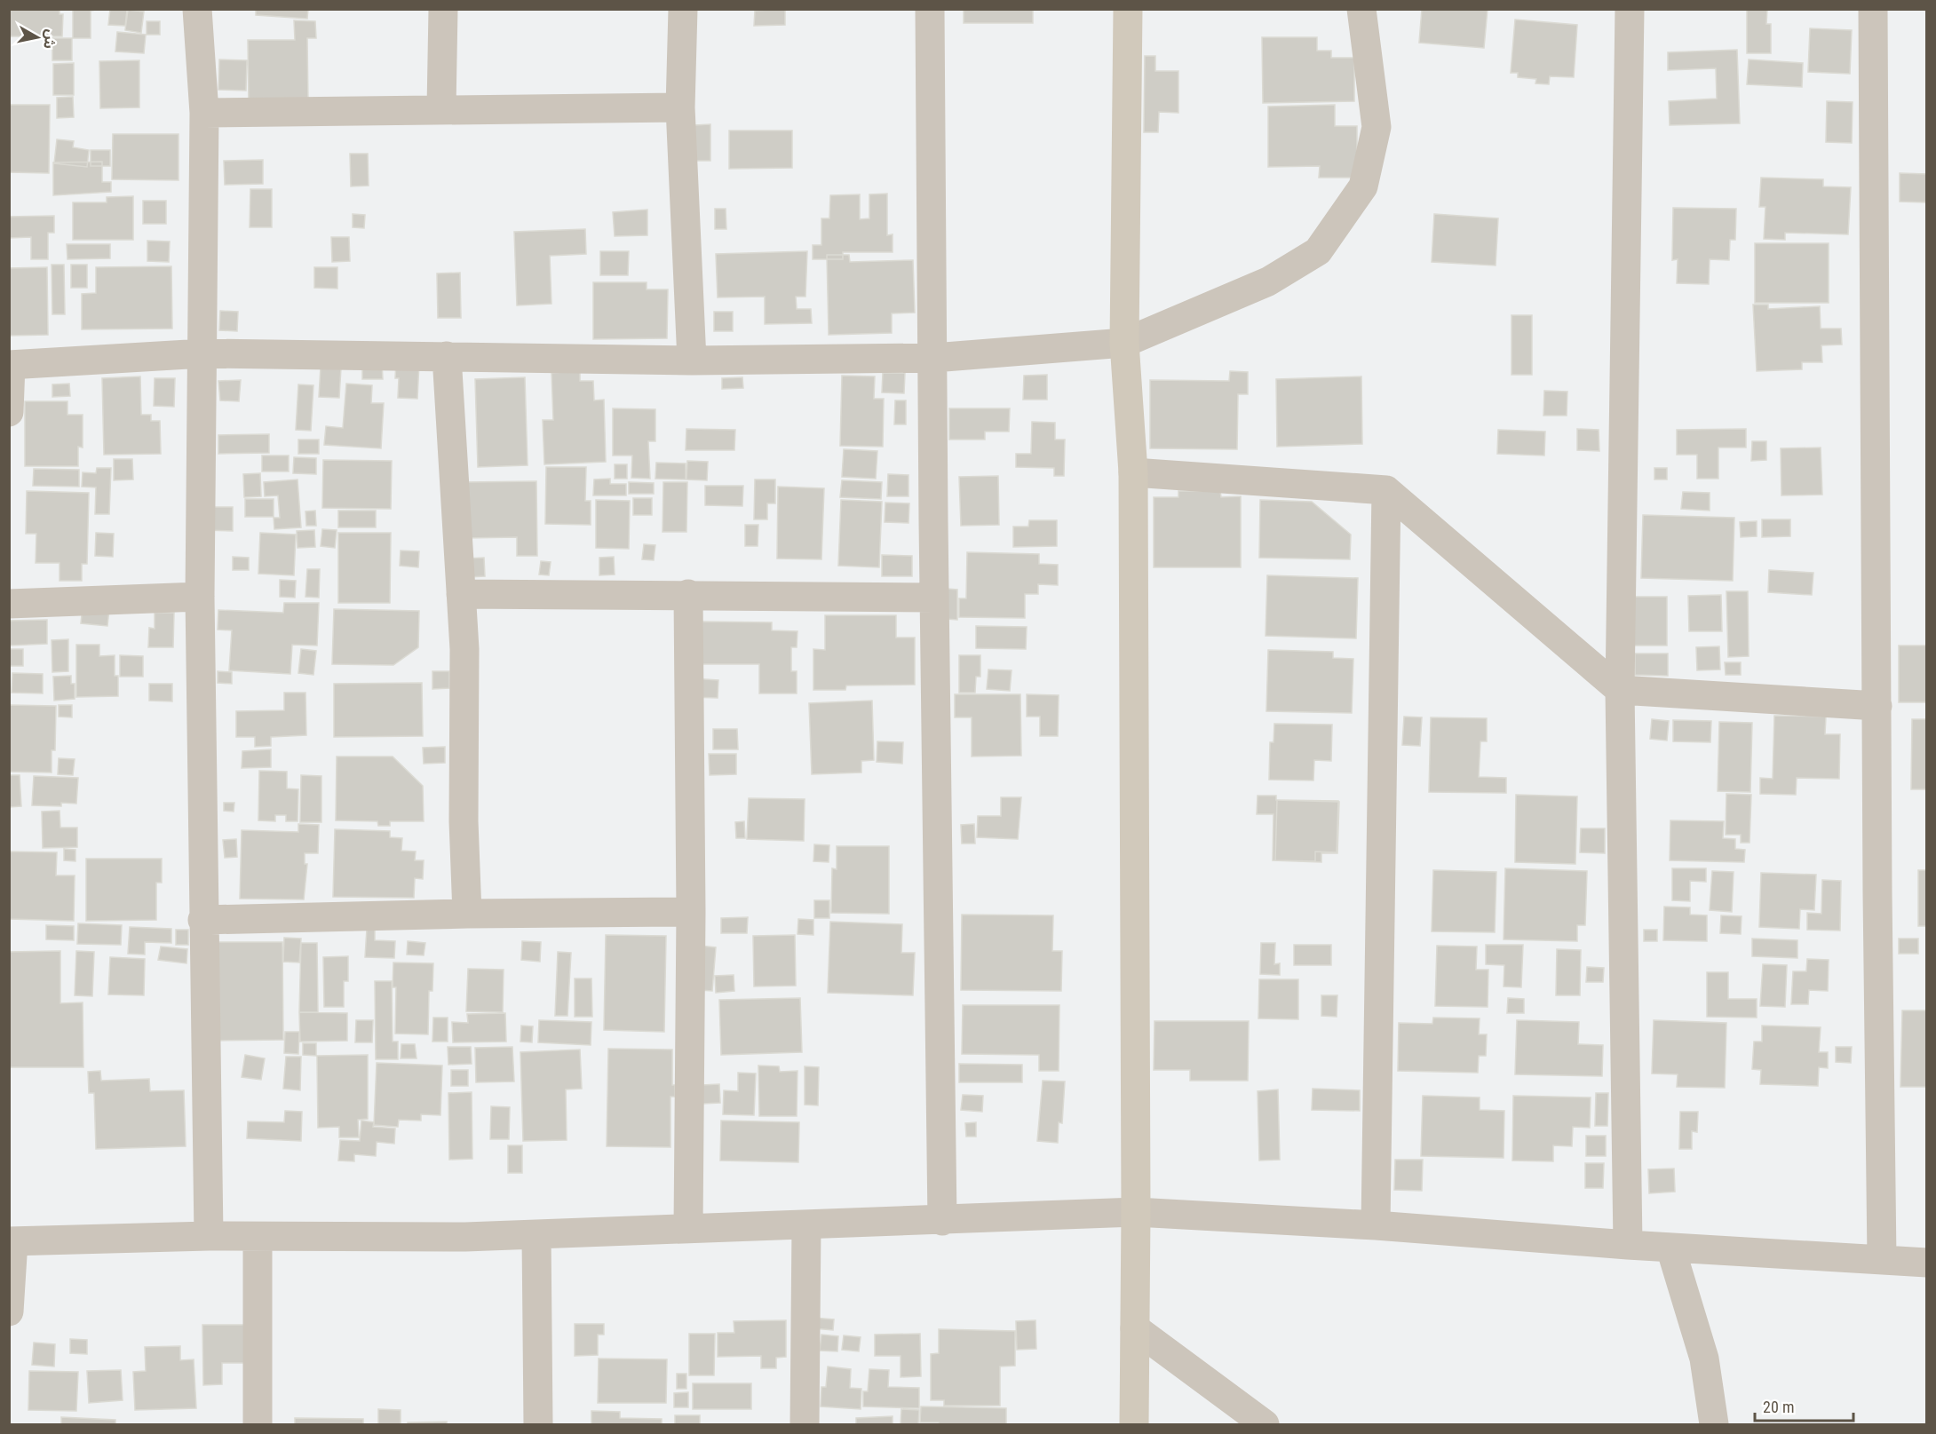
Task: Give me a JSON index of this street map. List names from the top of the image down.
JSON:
{
  "scale_bar": "20 m",
  "north": "right"
}
